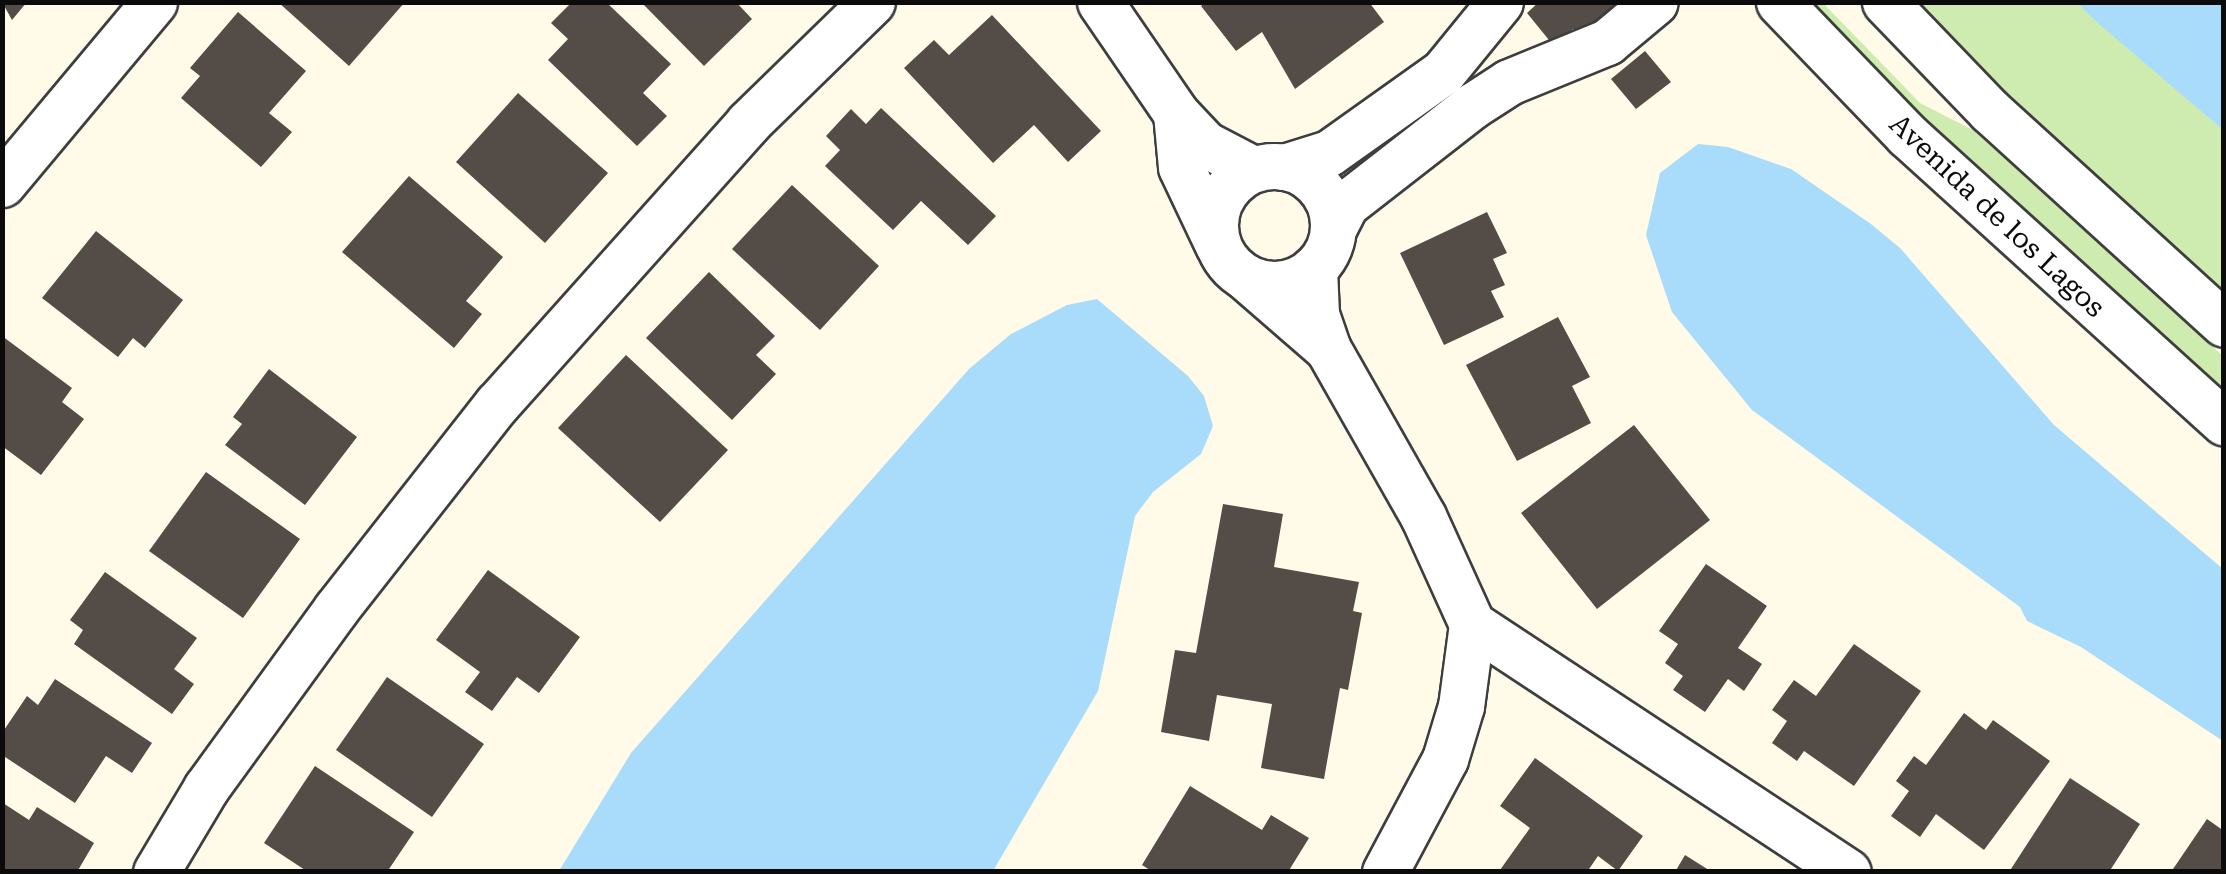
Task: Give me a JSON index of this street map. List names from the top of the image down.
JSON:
{
  "streets": {
    "street": ["Avenida de los Lagos"]
  }
}
